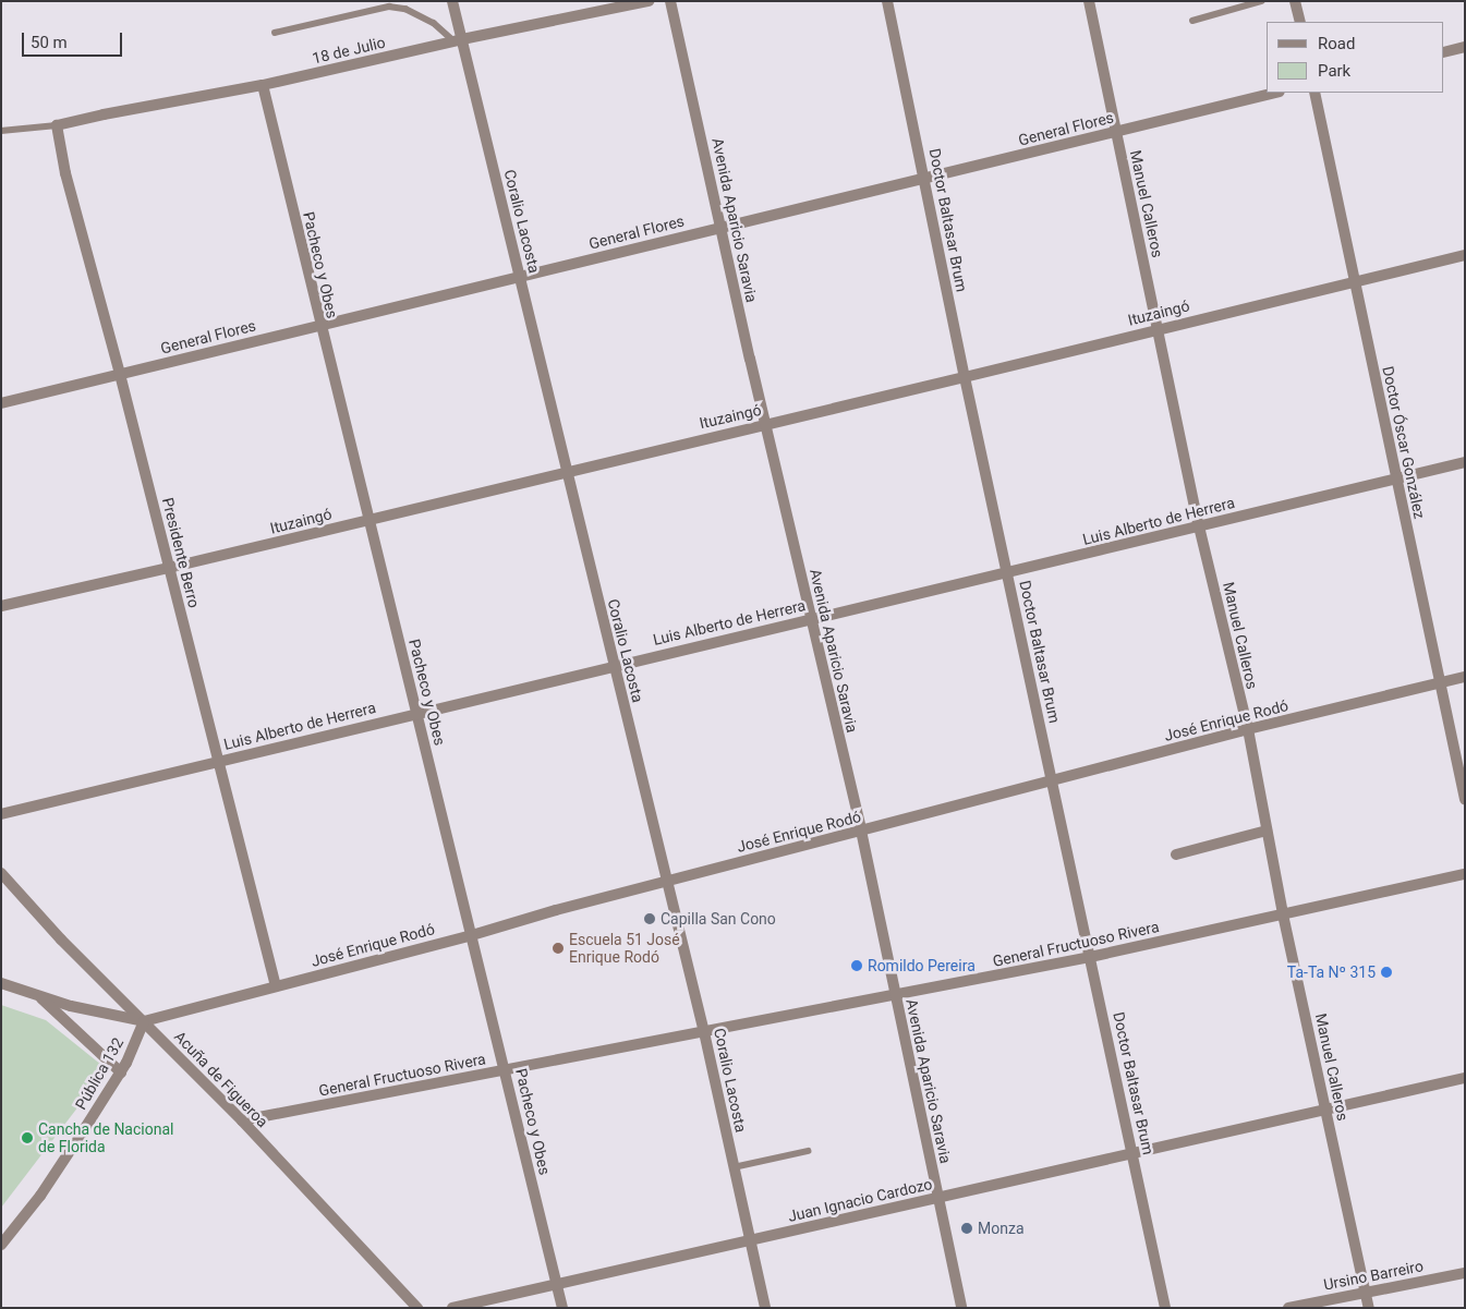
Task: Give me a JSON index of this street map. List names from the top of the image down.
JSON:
{
  "streets": {
    "street": [
      "18 de Julio",
      "General Flores",
      "Manuel Calleros",
      "Avenida Aparicio Saravia",
      "Doctor Baltasar Brum",
      "Coralio Lacosta",
      "Pacheco y Obes",
      "Ituzaingó",
      "Doctor Óscar González",
      "Luis Alberto de Herrera",
      "Presidente Berro",
      "José Enrique Rodó",
      "General Fructuoso Rivera",
      "Pública 132",
      "Acuña de Figueroa",
      "Juan Ignacio Cardozo",
      "Ursino Barreiro"
    ]
  },
  "crossings": [
    ["18 de Julio", "Coralio Lacosta"],
    ["18 de Julio", "Pacheco y Obes"],
    ["18 de Julio", "Presidente Berro"],
    ["General Flores", "Manuel Calleros"],
    ["General Flores", "Avenida Aparicio Saravia"],
    ["General Flores", "Doctor Baltasar Brum"],
    ["General Flores", "Coralio Lacosta"],
    ["General Flores", "Pacheco y Obes"],
    ["General Flores", "Presidente Berro"],
    ["Manuel Calleros", "Ituzaingó"],
    ["Manuel Calleros", "Luis Alberto de Herrera"],
    ["Manuel Calleros", "José Enrique Rodó"],
    ["Manuel Calleros", "General Fructuoso Rivera"],
    ["Manuel Calleros", "Juan Ignacio Cardozo"],
    ["Manuel Calleros", "Ursino Barreiro"],
    ["Avenida Aparicio Saravia", "Ituzaingó"],
    ["Avenida Aparicio Saravia", "Luis Alberto de Herrera"],
    ["Avenida Aparicio Saravia", "José Enrique Rodó"],
    ["Avenida Aparicio Saravia", "General Fructuoso Rivera"],
    ["Avenida Aparicio Saravia", "Juan Ignacio Cardozo"],
    ["Doctor Baltasar Brum", "Ituzaingó"],
    ["Doctor Baltasar Brum", "Luis Alberto de Herrera"],
    ["Doctor Baltasar Brum", "José Enrique Rodó"],
    ["Doctor Baltasar Brum", "General Fructuoso Rivera"],
    ["Doctor Baltasar Brum", "Juan Ignacio Cardozo"],
    ["Coralio Lacosta", "Ituzaingó"],
    ["Coralio Lacosta", "Luis Alberto de Herrera"],
    ["Coralio Lacosta", "José Enrique Rodó"],
    ["Coralio Lacosta", "General Fructuoso Rivera"],
    ["Coralio Lacosta", "Juan Ignacio Cardozo"],
    ["Pacheco y Obes", "Ituzaingó"],
    ["Pacheco y Obes", "Luis Alberto de Herrera"],
    ["Pacheco y Obes", "José Enrique Rodó"],
    ["Pacheco y Obes", "General Fructuoso Rivera"],
    ["Pacheco y Obes", "Juan Ignacio Cardozo"],
    ["Ituzaingó", "Doctor Óscar González"],
    ["Ituzaingó", "Presidente Berro"],
    ["Doctor Óscar González", "Luis Alberto de Herrera"],
    ["Doctor Óscar González", "José Enrique Rodó"],
    ["Luis Alberto de Herrera", "Presidente Berro"],
    ["Presidente Berro", "José Enrique Rodó"],
    ["José Enrique Rodó", "Pública 132"],
    ["José Enrique Rodó", "Acuña de Figueroa"],
    ["General Fructuoso Rivera", "Acuña de Figueroa"],
    ["Pública 132", "Acuña de Figueroa"]
  ],
  "places": [
    "Capilla San Cono",
    "Escuela 51 José Enrique Rodó",
    "Romildo Pereira",
    "Ta-Ta Nº 315",
    "Cancha de Nacional de Florida",
    "Monza"
  ],
  "legend": ["Road", "Park"],
  "scale_bar": "50 m"
}
